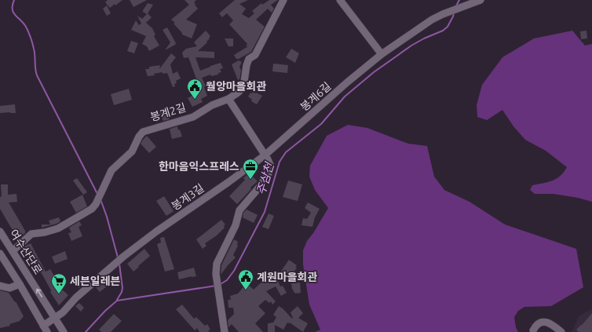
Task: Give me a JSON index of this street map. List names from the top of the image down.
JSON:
{
  "streets": {
    "street": [
      "봉계6길",
      "봉계2길",
      "봉계3길",
      "여수산단로"
    ]
  },
  "crossings": [
    ["봉계6길", "봉계3길"],
    ["봉계2길", "여수산단로"],
    ["봉계3길", "여수산단로"]
  ],
  "water": ["주삼천"],
  "places": {
    "public building": ["월앙마을회관", "계원마을회관"],
    "office": ["한마음익스프레스"],
    "supermarket": ["세븐일레븐"]
  }
}
